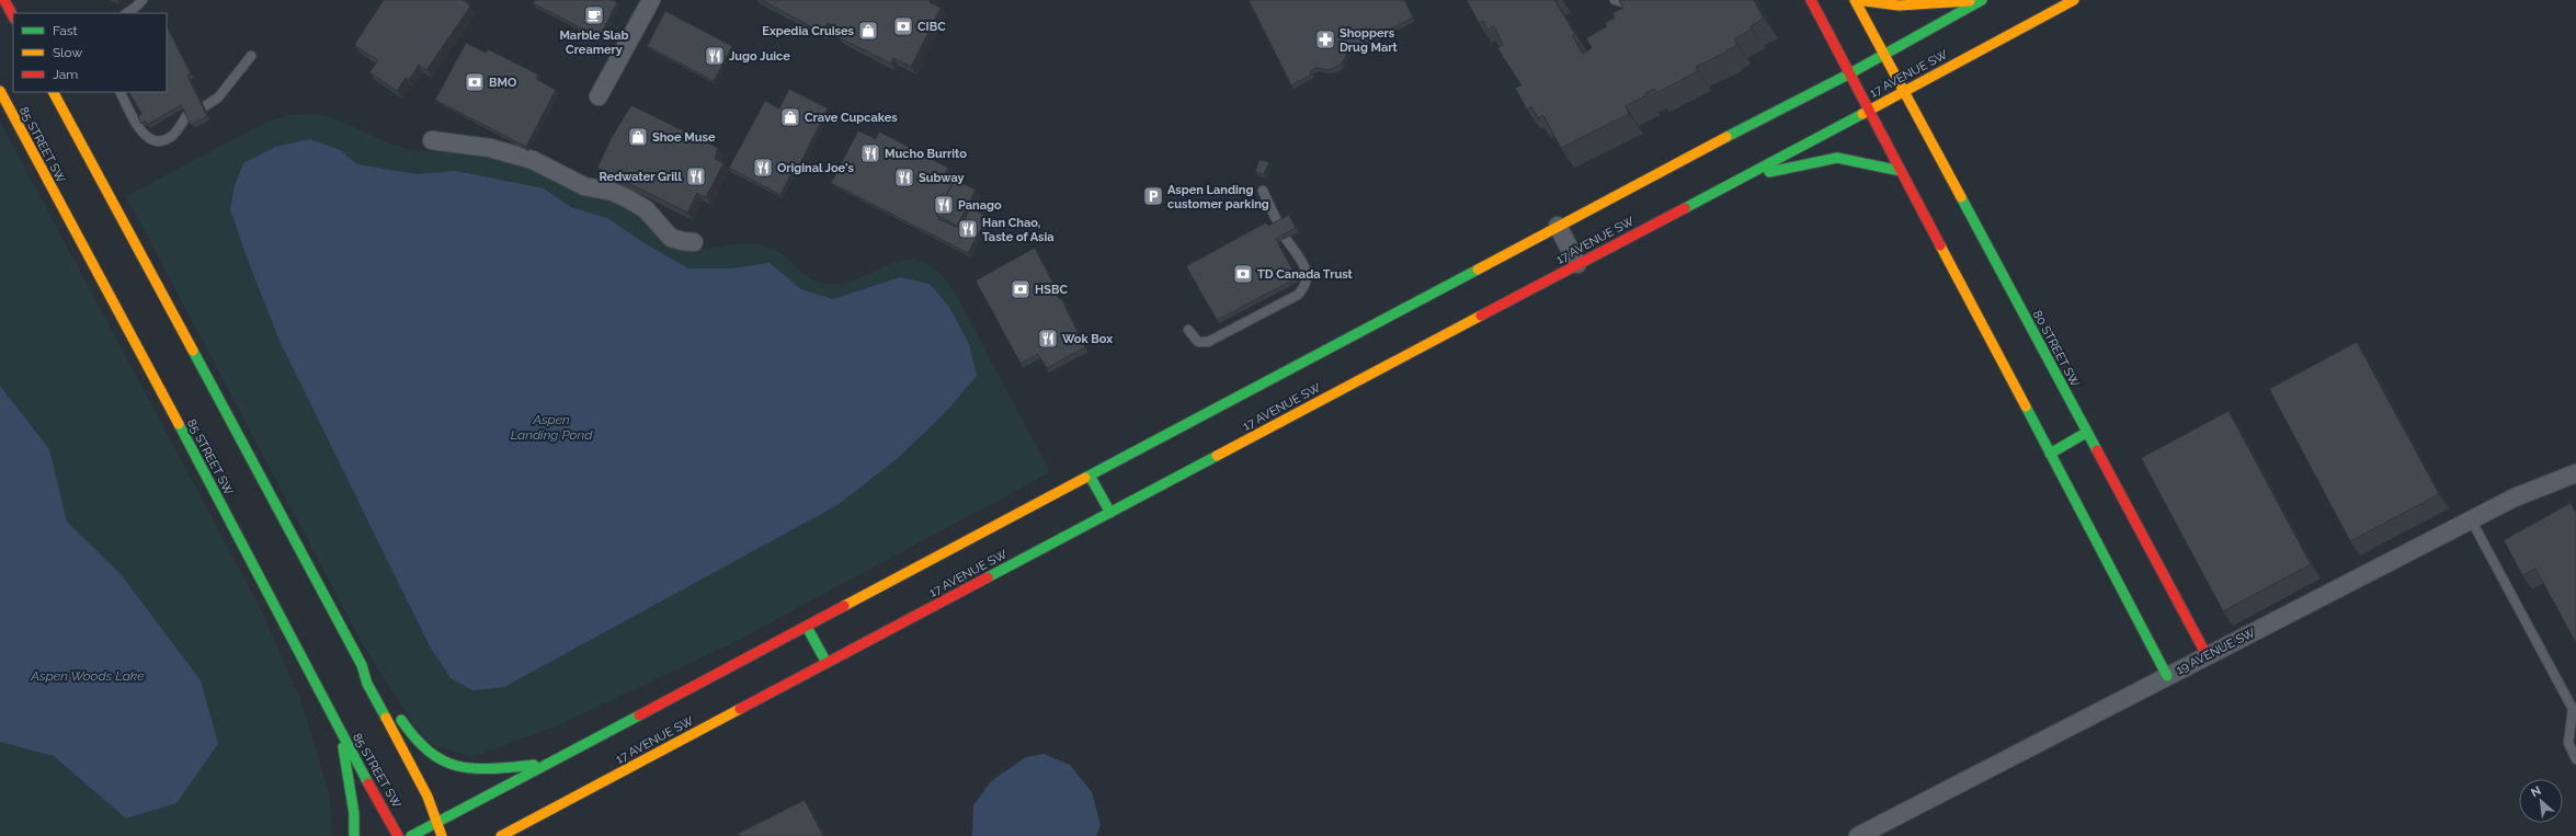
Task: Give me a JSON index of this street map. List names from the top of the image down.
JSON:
{
  "streets": {
    "main road": ["17 AVENUE SW", "85 STREET SW", "80 STREET SW"],
    "street": ["19 AVENUE SW"]
  },
  "crossings": [
    ["17 AVENUE SW", "80 STREET SW"],
    ["80 STREET SW", "19 AVENUE SW"]
  ],
  "water": ["Aspen Landing Pond", "Aspen Woods Lake"],
  "places": {
    "cafe": ["Marble Slab Creamery"],
    "bank": [
      "CIBC",
      "BMO",
      "TD Canada Trust",
      "HSBC"
    ],
    "shop": ["Expedia Cruises", "Crave Cupcakes", "Shoe Muse"],
    "pharmacy": ["Shoppers Drug Mart"],
    "restaurant": [
      "Jugo Juice",
      "Mucho Burrito",
      "Original Joe's",
      "Redwater Grill",
      "Subway",
      "Panago",
      "Han Chao, Taste of Asia",
      "Wok Box"
    ],
    "parking": ["Aspen Landing customer parking"]
  },
  "legend": ["Fast", "Slow", "Jam"],
  "north": "top left"
}
